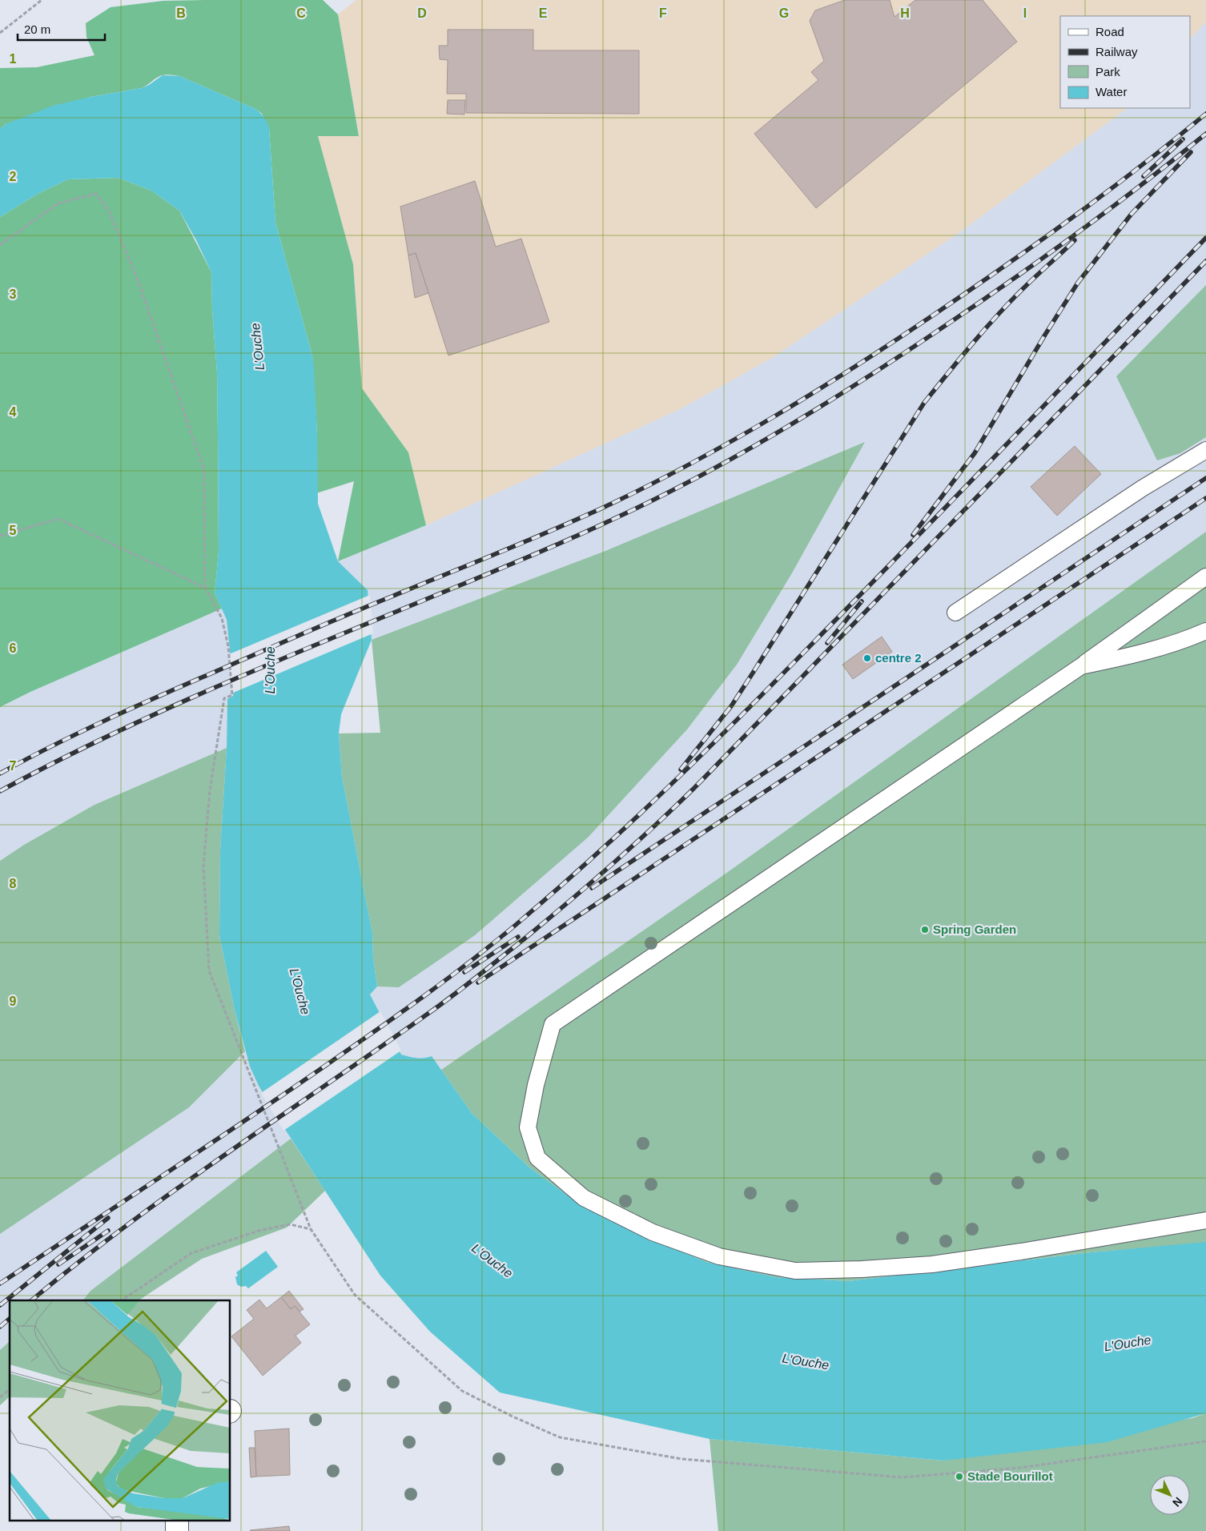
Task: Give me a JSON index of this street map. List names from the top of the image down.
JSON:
{
  "water": ["L'Ouche"],
  "places": ["centre 2", "Spring Garden", "Stade Bourillot"],
  "legend": [
    "Road",
    "Railway",
    "Park",
    "Water"
  ],
  "scale_bar": "20 m",
  "north": "bottom right",
  "grid": {
    "columns": [
      "B",
      "C",
      "D",
      "E",
      "F",
      "G",
      "H",
      "I"
    ],
    "rows": [
      "1",
      "2",
      "3",
      "4",
      "5",
      "6",
      "7",
      "8",
      "9"
    ]
  }
}
